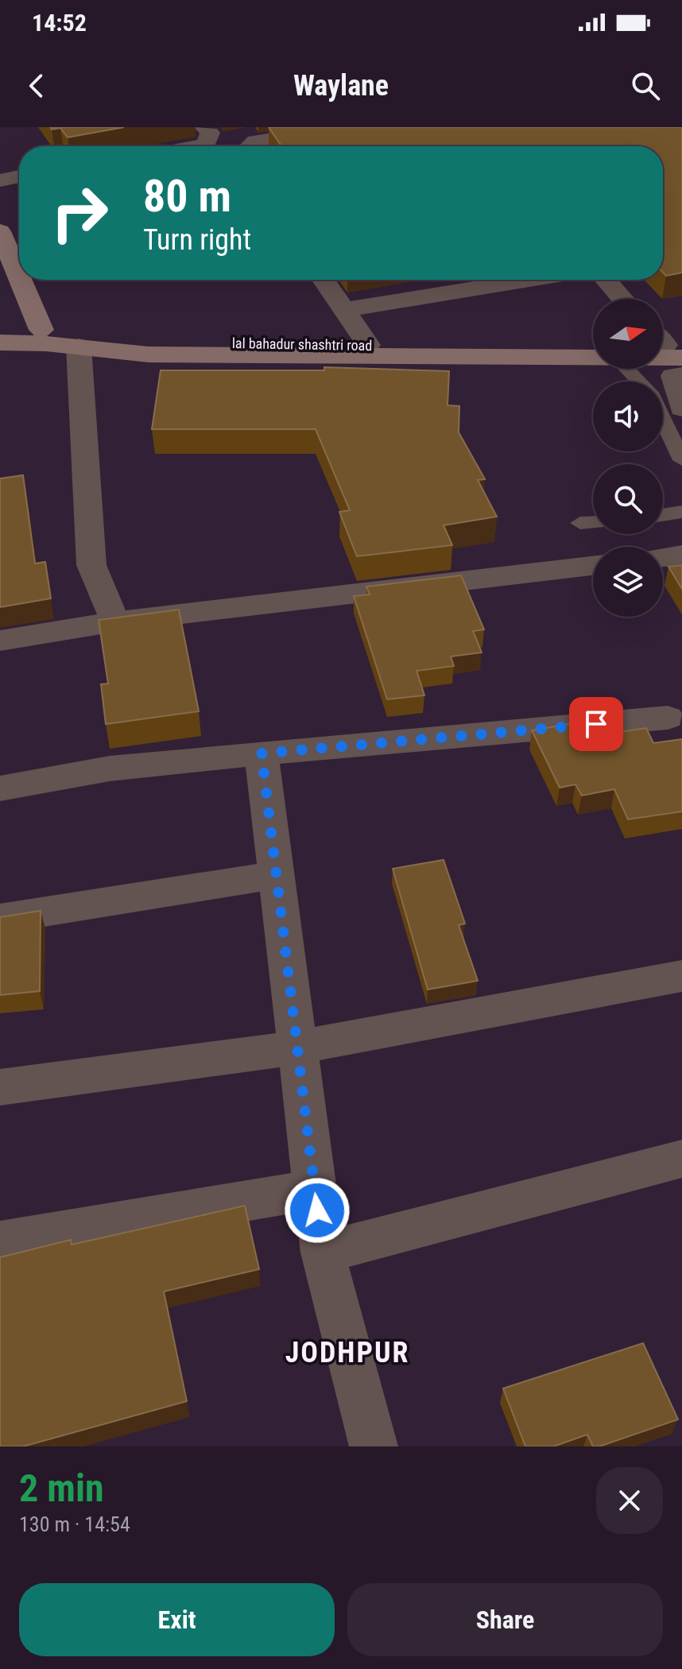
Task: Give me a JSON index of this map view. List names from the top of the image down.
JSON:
{
  "streets": {
    "main road": ["lal bahadur shashtri road"]
  },
  "districts": ["JODHPUR"],
  "north": "right",
  "page": {
    "status": "14:52",
    "header": "Waylane",
    "turn": ["80 m", "Turn right"],
    "heading": ["2 min", "130 m · 14:54"],
    "buttons": ["Exit", "Share"]
  }
}
